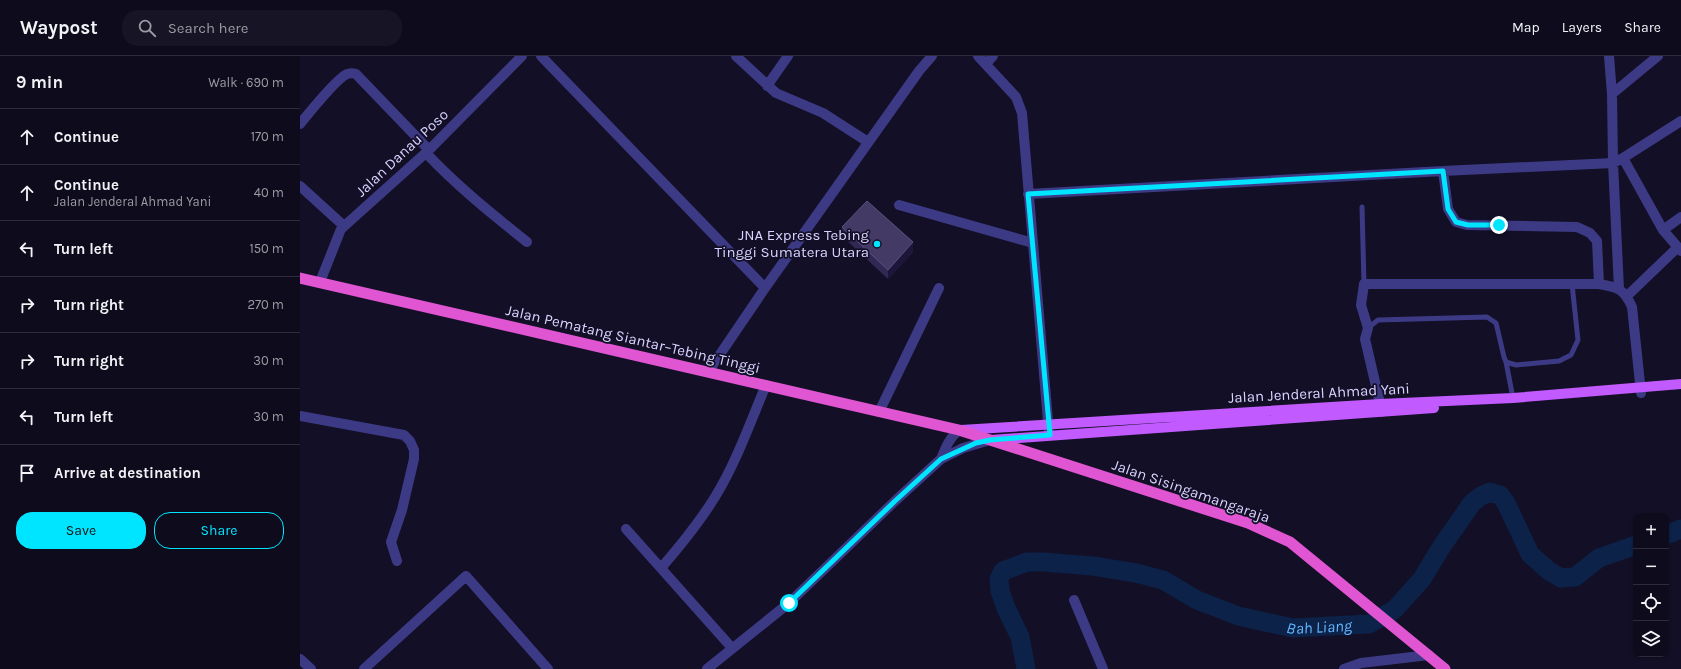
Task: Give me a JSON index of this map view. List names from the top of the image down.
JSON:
{
  "streets": {
    "highway": ["Jalan Pematang Siantar–Tebing Tinggi", "Jalan Sisingamangaraja"],
    "main road": ["Jalan Jenderal Ahmad Yani"],
    "street": ["Jalan Danau Poso"]
  },
  "crossings": [
    ["Jalan Danau Poso", "Jalan Pematang Siantar–Tebing Tinggi"],
    ["Jalan Pematang Siantar–Tebing Tinggi", "Jalan Jenderal Ahmad Yani"],
    ["Jalan Pematang Siantar–Tebing Tinggi", "Jalan Sisingamangaraja"],
    ["Jalan Jenderal Ahmad Yani", "Jalan Sisingamangaraja"]
  ],
  "water": ["Bah Liang"],
  "places": ["JNA Express Tebing Tinggi Sumatera Utara"],
  "page": {
    "header": "Waypost",
    "search": "Search here",
    "nav": ["Map", "Layers", "Share"],
    "heading": ["9 min", "Walk · 690 m"],
    "list": [
      ["Continue", "170 m"],
      ["Continue", "Jalan Jenderal Ahmad Yani", "40 m"],
      ["Turn left", "150 m"],
      ["Turn right", "270 m"],
      ["Turn right", "30 m"],
      ["Turn left", "30 m"],
      "Arrive at destination"
    ],
    "buttons": ["Save", "Share"],
    "map_buttons": ["+", "−"]
  }
}
